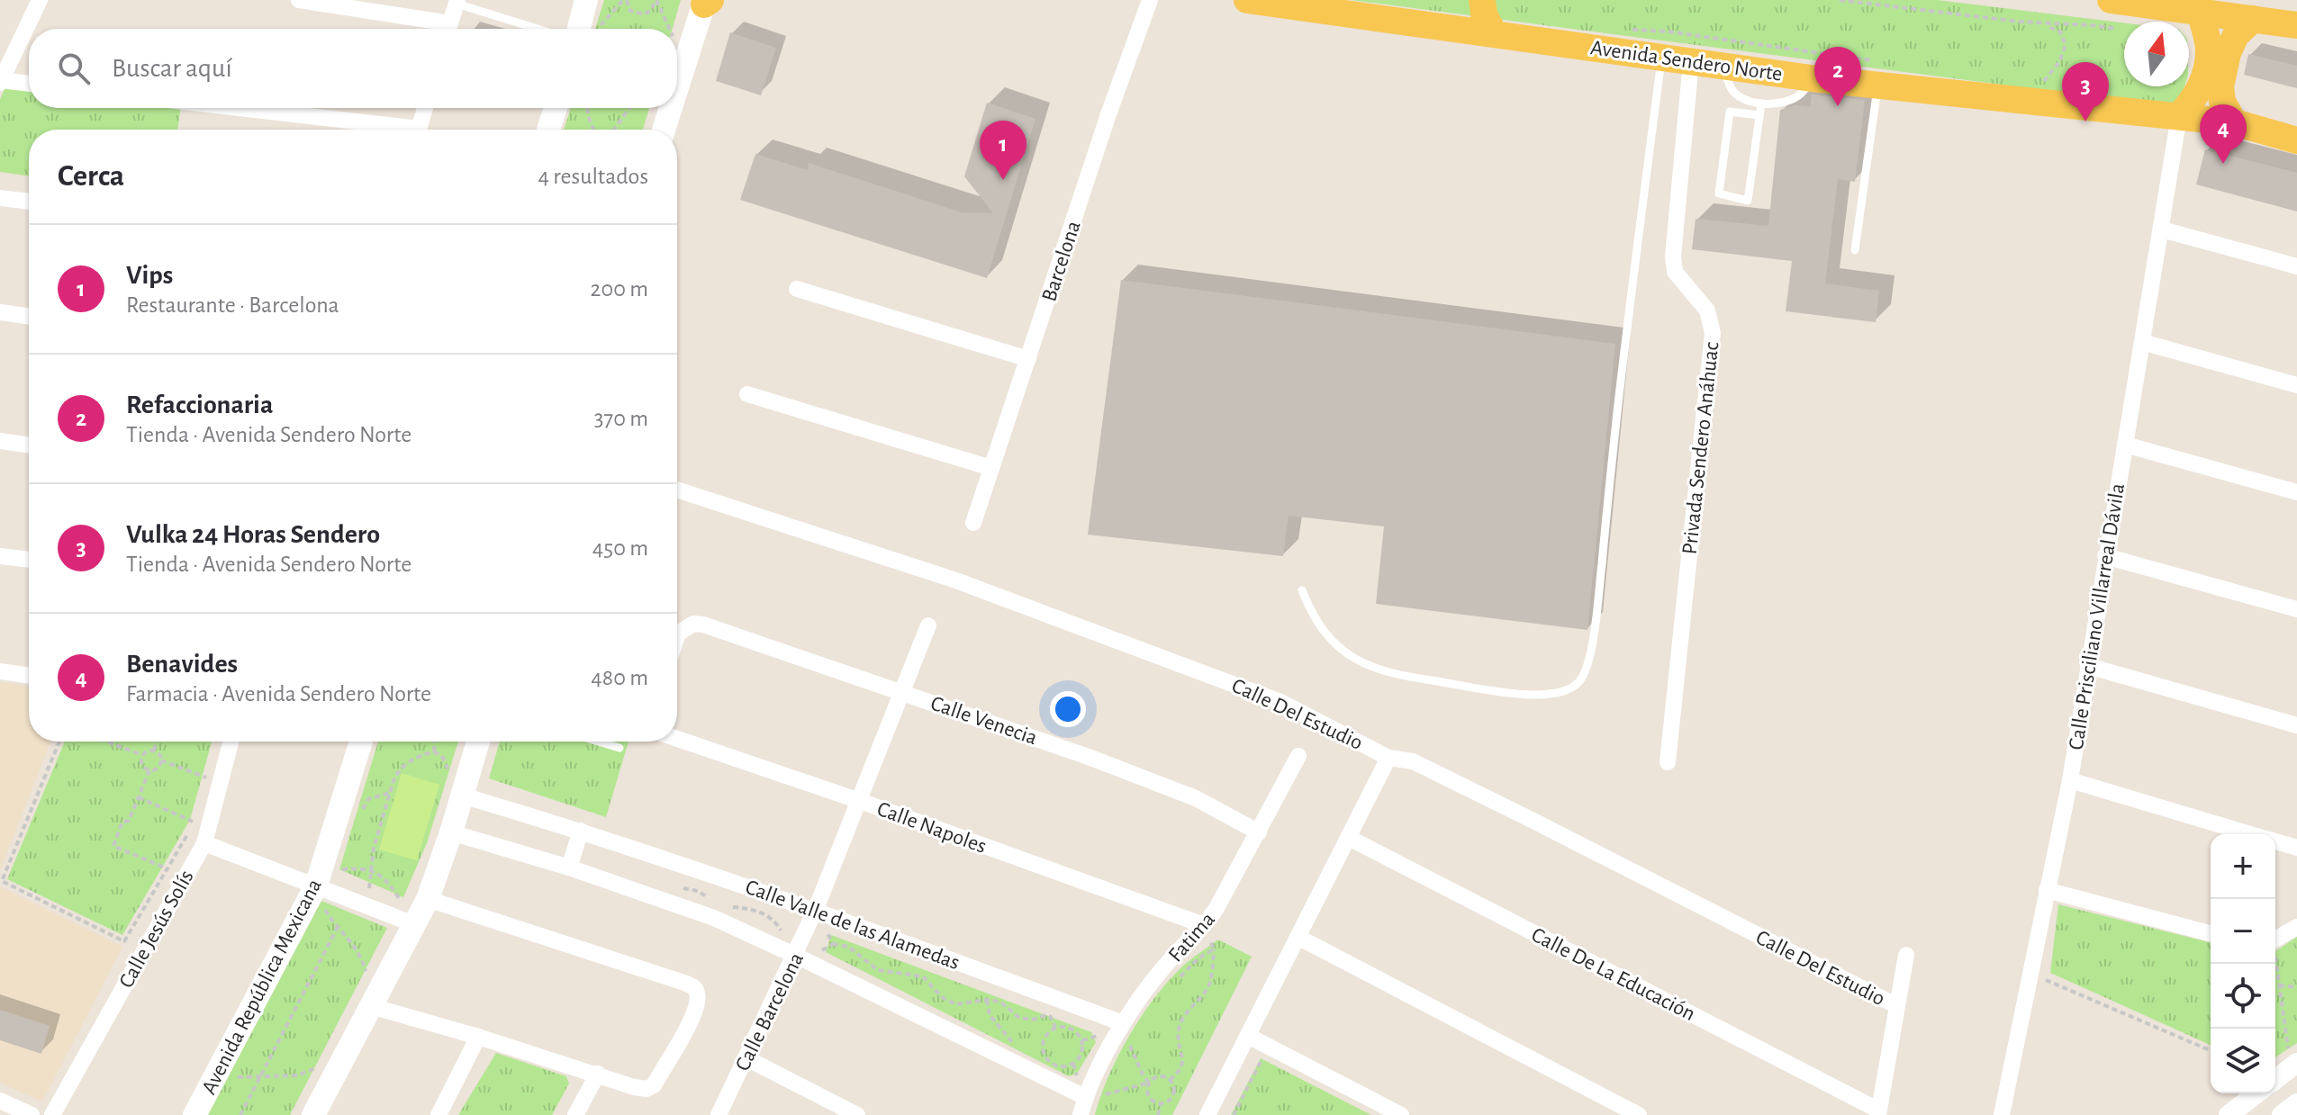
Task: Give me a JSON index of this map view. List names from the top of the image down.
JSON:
{
  "streets": {
    "main road": ["Avenida Sendero Norte", "Avenida República Mexicana"],
    "street": [
      "Barcelona",
      "Privada Sendero Anáhuac",
      "Calle Prisciliano Villarreal Dávila",
      "Calle Del Estudio",
      "Calle Venecia",
      "Calle Napoles",
      "Calle Valle de las Alamedas",
      "Calle Jesús Solís",
      "Fatima",
      "Calle De La Educación",
      "Calle Barcelona"
    ]
  },
  "crossings": [
    ["Avenida Sendero Norte", "Privada Sendero Anáhuac"],
    ["Avenida Sendero Norte", "Calle Prisciliano Villarreal Dávila"],
    ["Calle Venecia", "Fatima"],
    ["Calle Venecia", "Calle Barcelona"],
    ["Calle Napoles", "Fatima"],
    ["Calle Napoles", "Calle Barcelona"],
    ["Calle Valle de las Alamedas", "Fatima"],
    ["Calle Valle de las Alamedas", "Calle Barcelona"]
  ],
  "north": "top",
  "page": {
    "search": "Buscar aquí",
    "pins": [
      "2",
      "3",
      "4",
      "1"
    ],
    "heading": ["Cerca", "4 resultados"],
    "list": [
      {
        "mark": "1",
        "name": "Vips",
        "note": "Restaurante · Barcelona",
        "value": "200 m"
      },
      {
        "mark": "2",
        "name": "Refaccionaria",
        "note": "Tienda · Avenida Sendero Norte",
        "value": "370 m"
      },
      {
        "mark": "3",
        "name": "Vulka 24 Horas Sendero",
        "note": "Tienda · Avenida Sendero Norte",
        "value": "450 m"
      },
      {
        "mark": "4",
        "name": "Benavides",
        "note": "Farmacia · Avenida Sendero Norte",
        "value": "480 m"
      }
    ],
    "map_buttons": ["+", "−"]
  }
}
